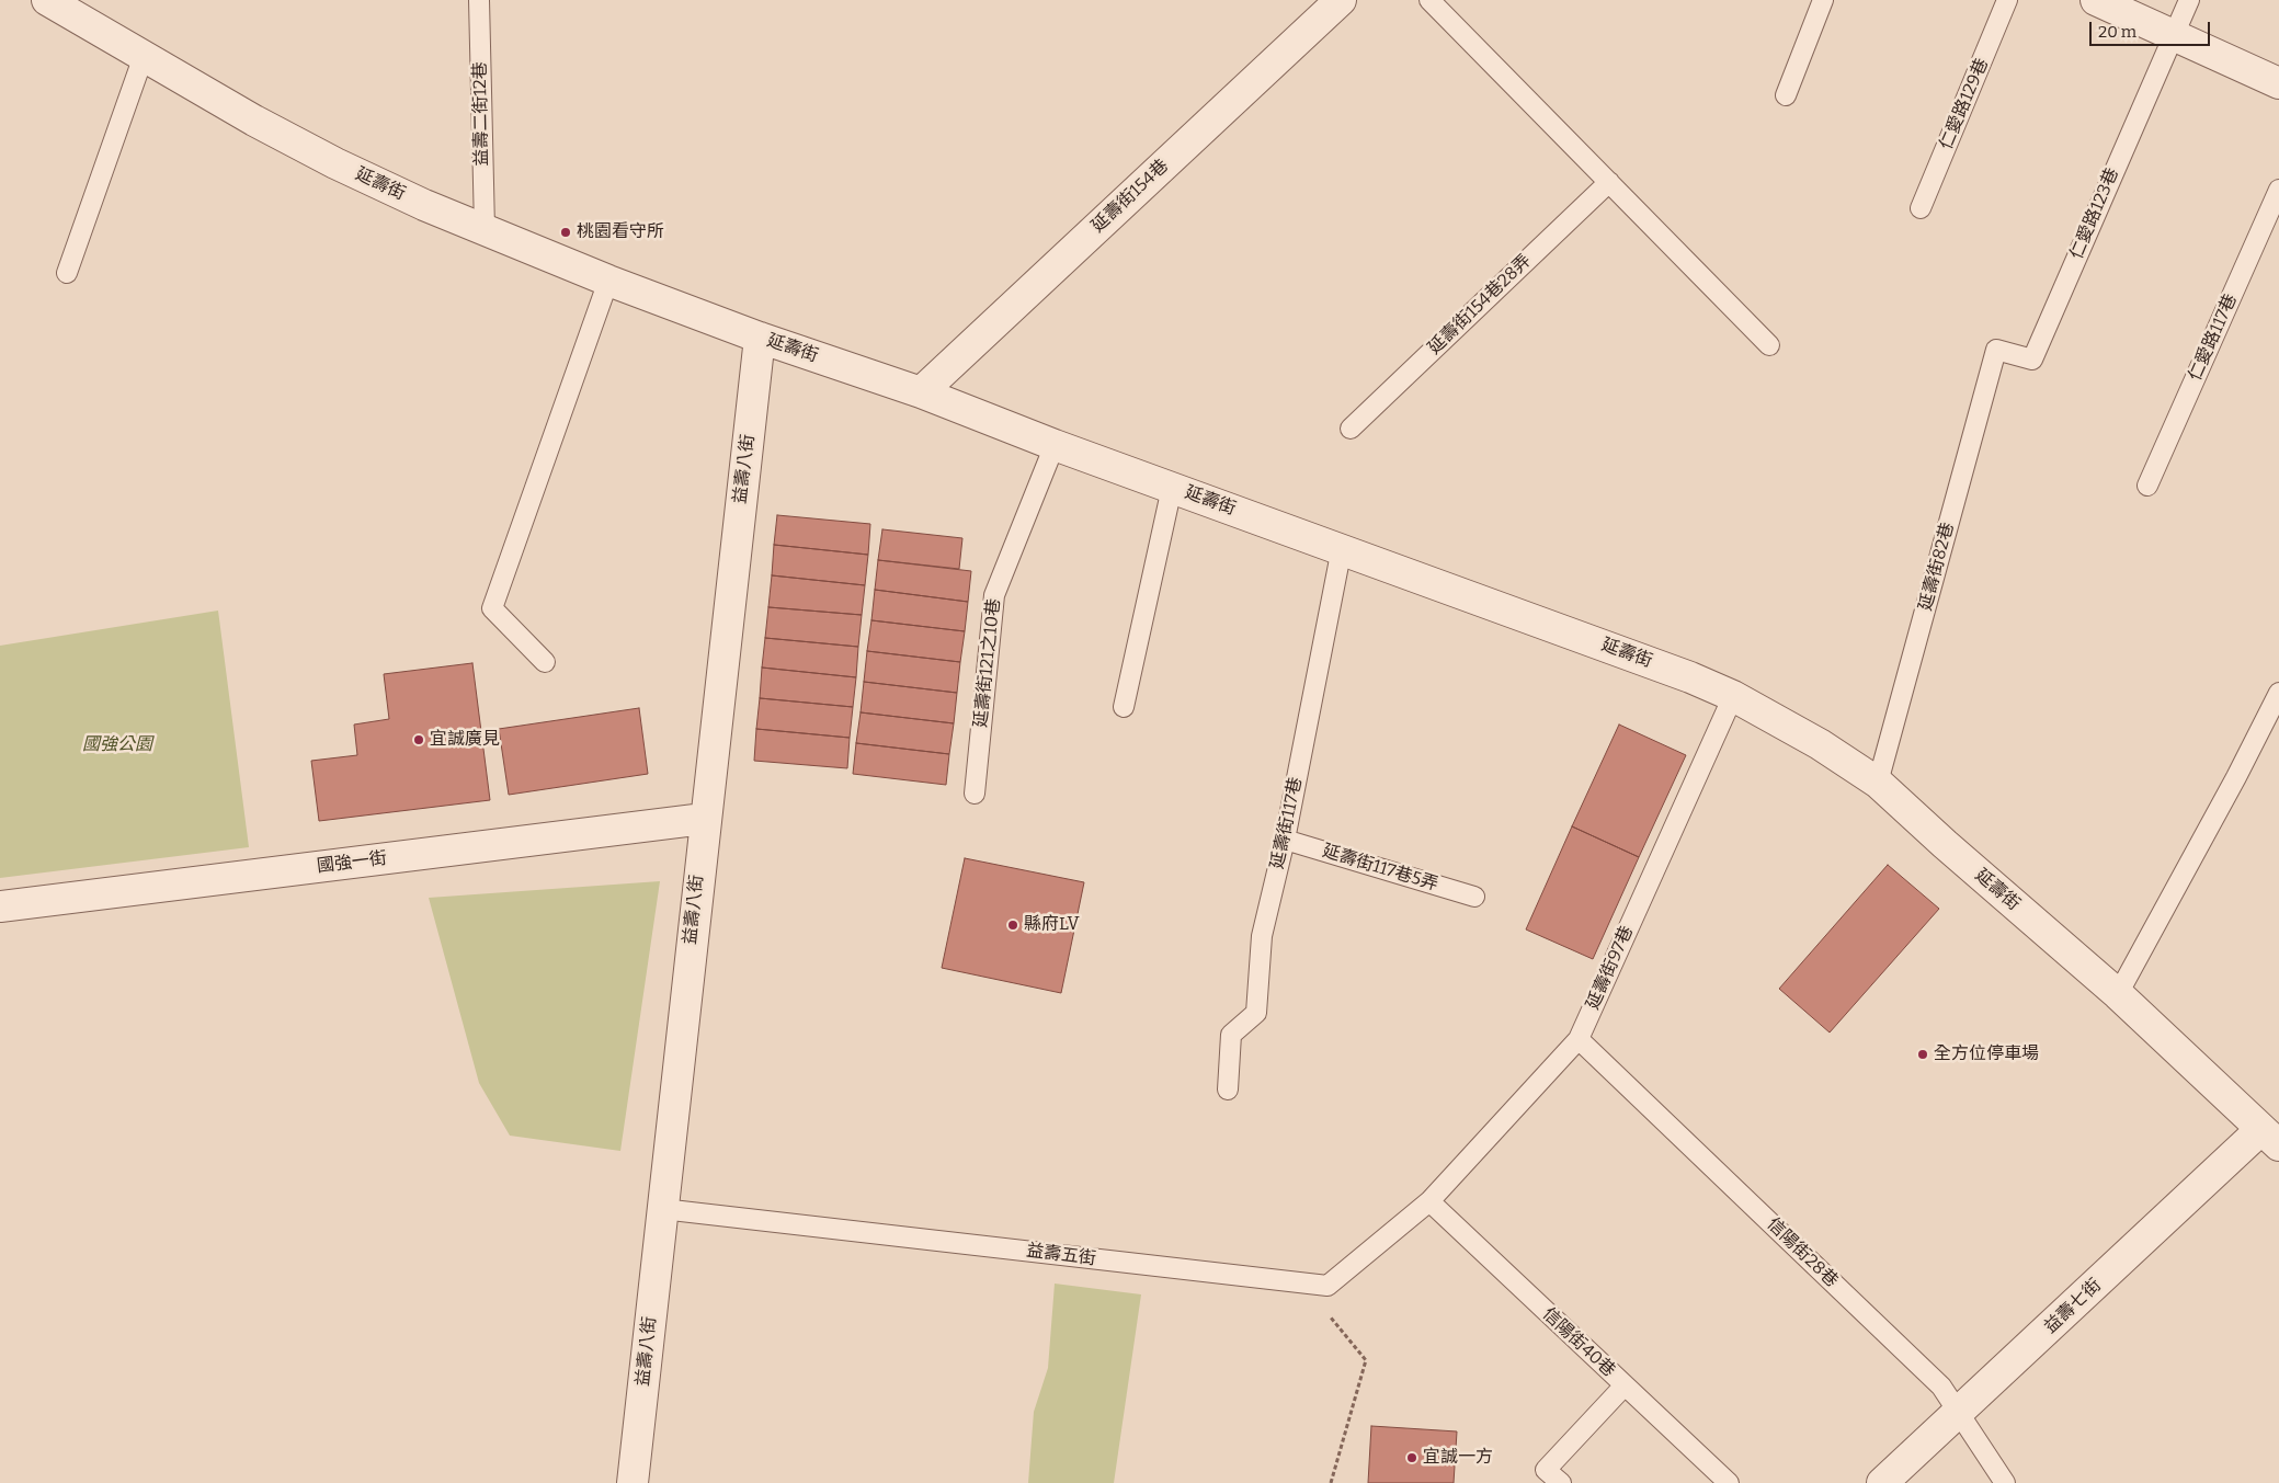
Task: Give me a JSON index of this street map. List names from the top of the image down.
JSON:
{
  "streets": {
    "street": [
      "延壽街",
      "延壽街154巷",
      "益壽八街",
      "國強一街",
      "益壽七街"
    ],
    "lane": [
      "仁愛路129巷",
      "益壽二街12巷",
      "仁愛路123巷",
      "延壽街154巷28弄",
      "仁愛路117巷",
      "延壽街82巷",
      "延壽街121之10巷",
      "延壽街117巷",
      "延壽街117巷5弄",
      "延壽街97巷",
      "信陽街28巷",
      "益壽五街",
      "信陽街40巷"
    ]
  },
  "crossings": [
    ["益壽二街12巷", "延壽街"],
    ["延壽街", "延壽街154巷"],
    ["延壽街", "益壽八街"],
    ["延壽街", "延壽街82巷"],
    ["延壽街", "延壽街121之10巷"],
    ["延壽街", "延壽街117巷"],
    ["延壽街", "延壽街97巷"],
    ["延壽街", "益壽七街"],
    ["仁愛路123巷", "延壽街82巷"],
    ["益壽八街", "國強一街"],
    ["益壽八街", "益壽五街"],
    ["延壽街117巷", "延壽街117巷5弄"],
    ["延壽街97巷", "信陽街28巷"],
    ["延壽街97巷", "益壽五街"],
    ["延壽街97巷", "信陽街40巷"],
    ["信陽街28巷", "益壽七街"],
    ["益壽五街", "信陽街40巷"]
  ],
  "parks": ["國強公園"],
  "places": [
    "桃園看守所",
    "宜誠廣見",
    "縣府LV",
    "全方位停車場",
    "宜誠一方"
  ],
  "scale_bar": "20 m"
}
